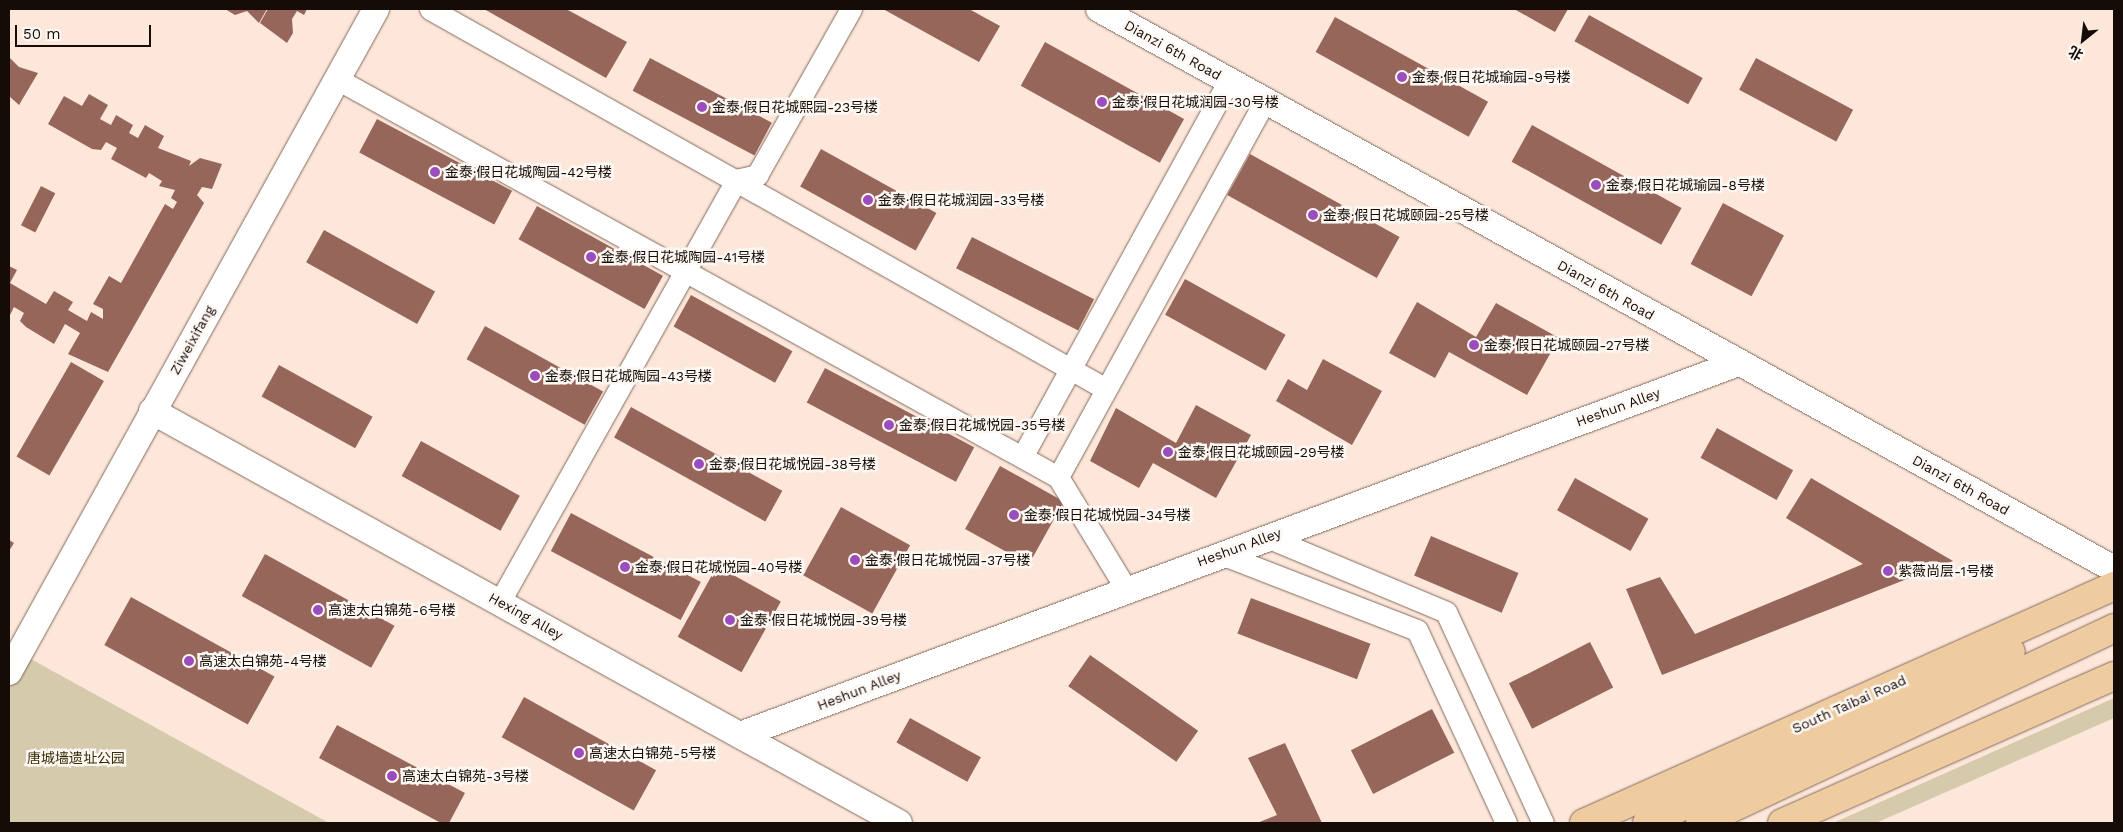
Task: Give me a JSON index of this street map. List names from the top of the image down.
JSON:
{
  "streets": {
    "main road": ["South Taibai Road"],
    "street": [
      "Dianzi 6th Road",
      "Ziweixifang",
      "Heshun Alley",
      "Hexing Alley"
    ]
  },
  "crossings": [
    ["Dianzi 6th Road", "Heshun Alley"],
    ["Ziweixifang", "Hexing Alley"],
    ["Heshun Alley", "Hexing Alley"]
  ],
  "parks": ["唐城墙遗址公园"],
  "places": [
    "金泰·假日花城瑜园-9号楼",
    "金泰·假日花城润园-30号楼",
    "金泰·假日花城熙园-23号楼",
    "金泰·假日花城陶园-42号楼",
    "金泰·假日花城瑜园-8号楼",
    "金泰·假日花城润园-33号楼",
    "金泰·假日花城颐园-25号楼",
    "金泰·假日花城陶园-41号楼",
    "金泰·假日花城颐园-27号楼",
    "金泰·假日花城陶园-43号楼",
    "金泰·假日花城悦园-35号楼",
    "金泰·假日花城颐园-29号楼",
    "金泰·假日花城悦园-38号楼",
    "金泰·假日花城悦园-34号楼",
    "金泰·假日花城悦园-37号楼",
    "金泰·假日花城悦园-40号楼",
    "紫薇尚层-1号楼",
    "高速太白锦苑-6号楼",
    "金泰·假日花城悦园-39号楼",
    "高速太白锦苑-4号楼",
    "高速太白锦苑-5号楼",
    "高速太白锦苑-3号楼"
  ],
  "scale_bar": "50 m",
  "north": "bottom left"
}
